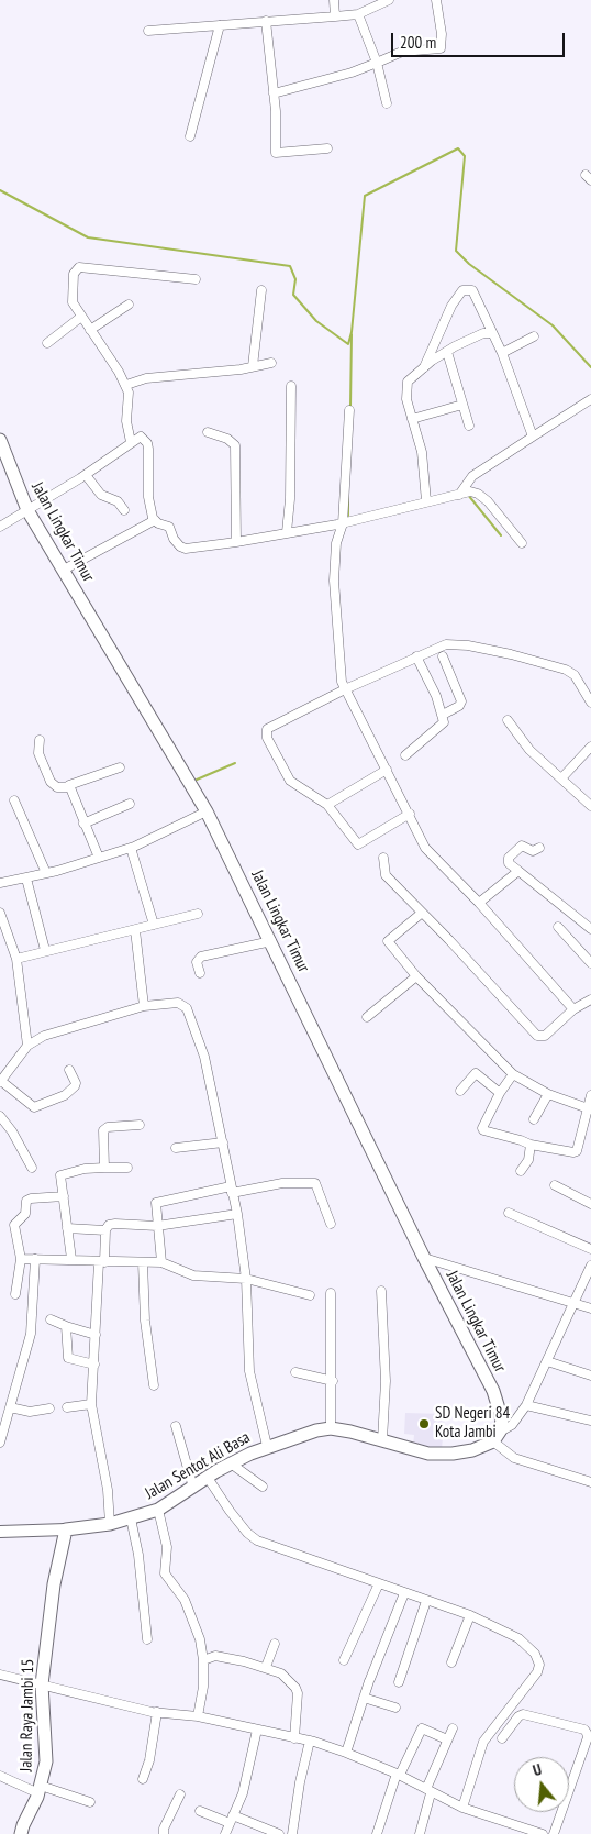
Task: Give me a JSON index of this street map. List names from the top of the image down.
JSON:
{
  "streets": {
    "highway": ["Jalan Lingkar Timur", "Jalan Sentot Ali Basa", "Jalan Raya Jambi 15"]
  },
  "crossings": [
    ["Jalan Lingkar Timur", "Jalan Sentot Ali Basa"],
    ["Jalan Sentot Ali Basa", "Jalan Raya Jambi 15"]
  ],
  "places": ["SD Negeri 84 Kota Jambi"],
  "scale_bar": "200 m",
  "north": "top"
}
